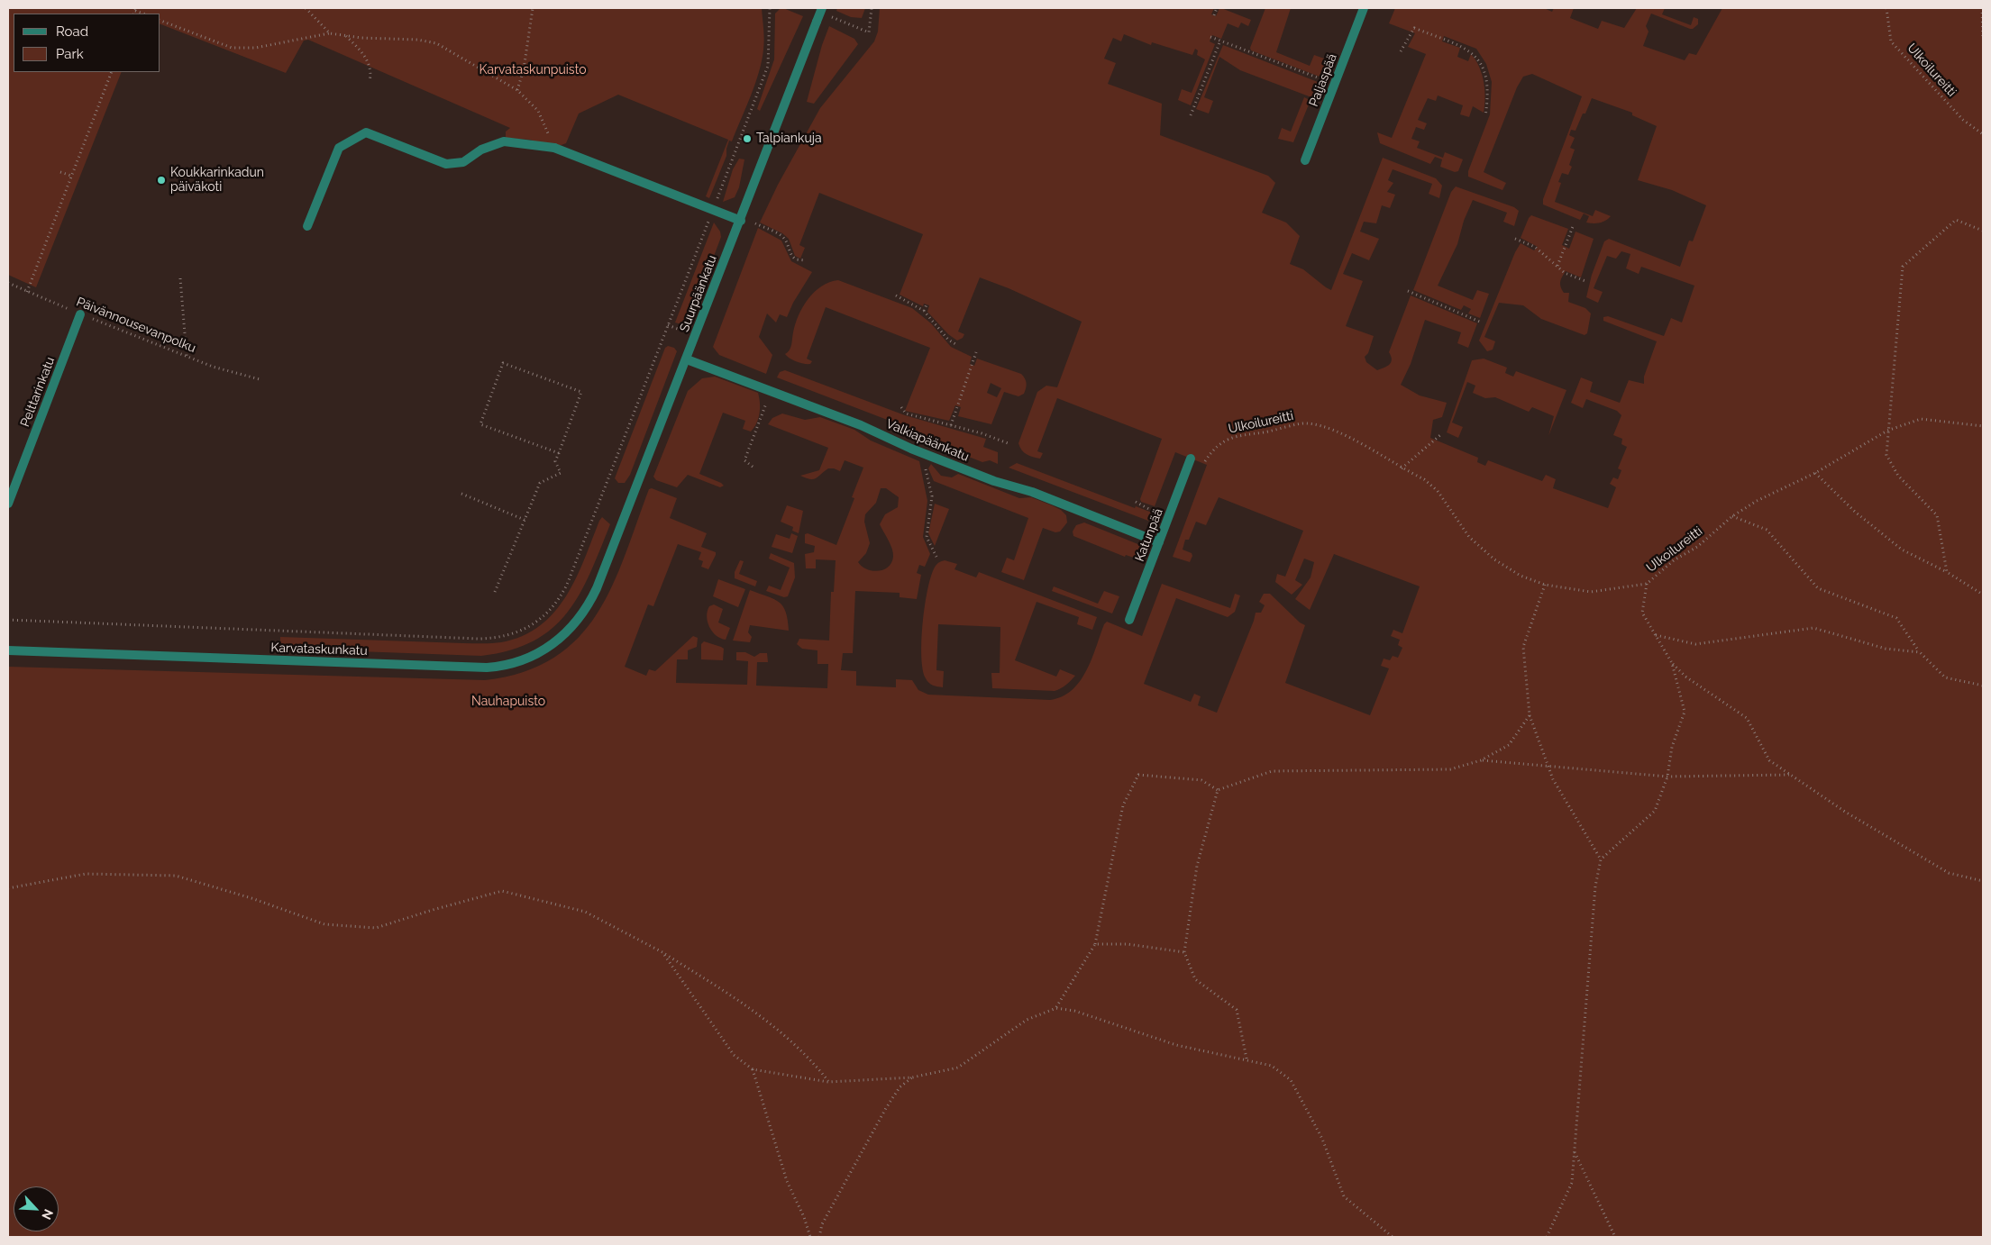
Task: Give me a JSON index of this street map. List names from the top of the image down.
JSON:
{
  "streets": {
    "street": [
      "Paljaspää",
      "Suurpäänkatu",
      "Pelttarinkatu",
      "Valkiapäänkatu",
      "Katunpää",
      "Karvataskunkatu"
    ],
    "path": ["Ulkoilureitti", "Päivännousevanpolku"]
  },
  "crossings": [
    ["Suurpäänkatu", "Valkiapäänkatu"],
    ["Suurpäänkatu", "Karvataskunkatu"],
    ["Päivännousevanpolku", "Pelttarinkatu"],
    ["Valkiapäänkatu", "Katunpää"]
  ],
  "parks": ["Karvataskunpuisto", "Nauhapuisto"],
  "places": ["Talpiankuja", "Koukkarinkadun päiväkoti"],
  "legend": ["Road", "Park"],
  "north": "bottom right"
}
